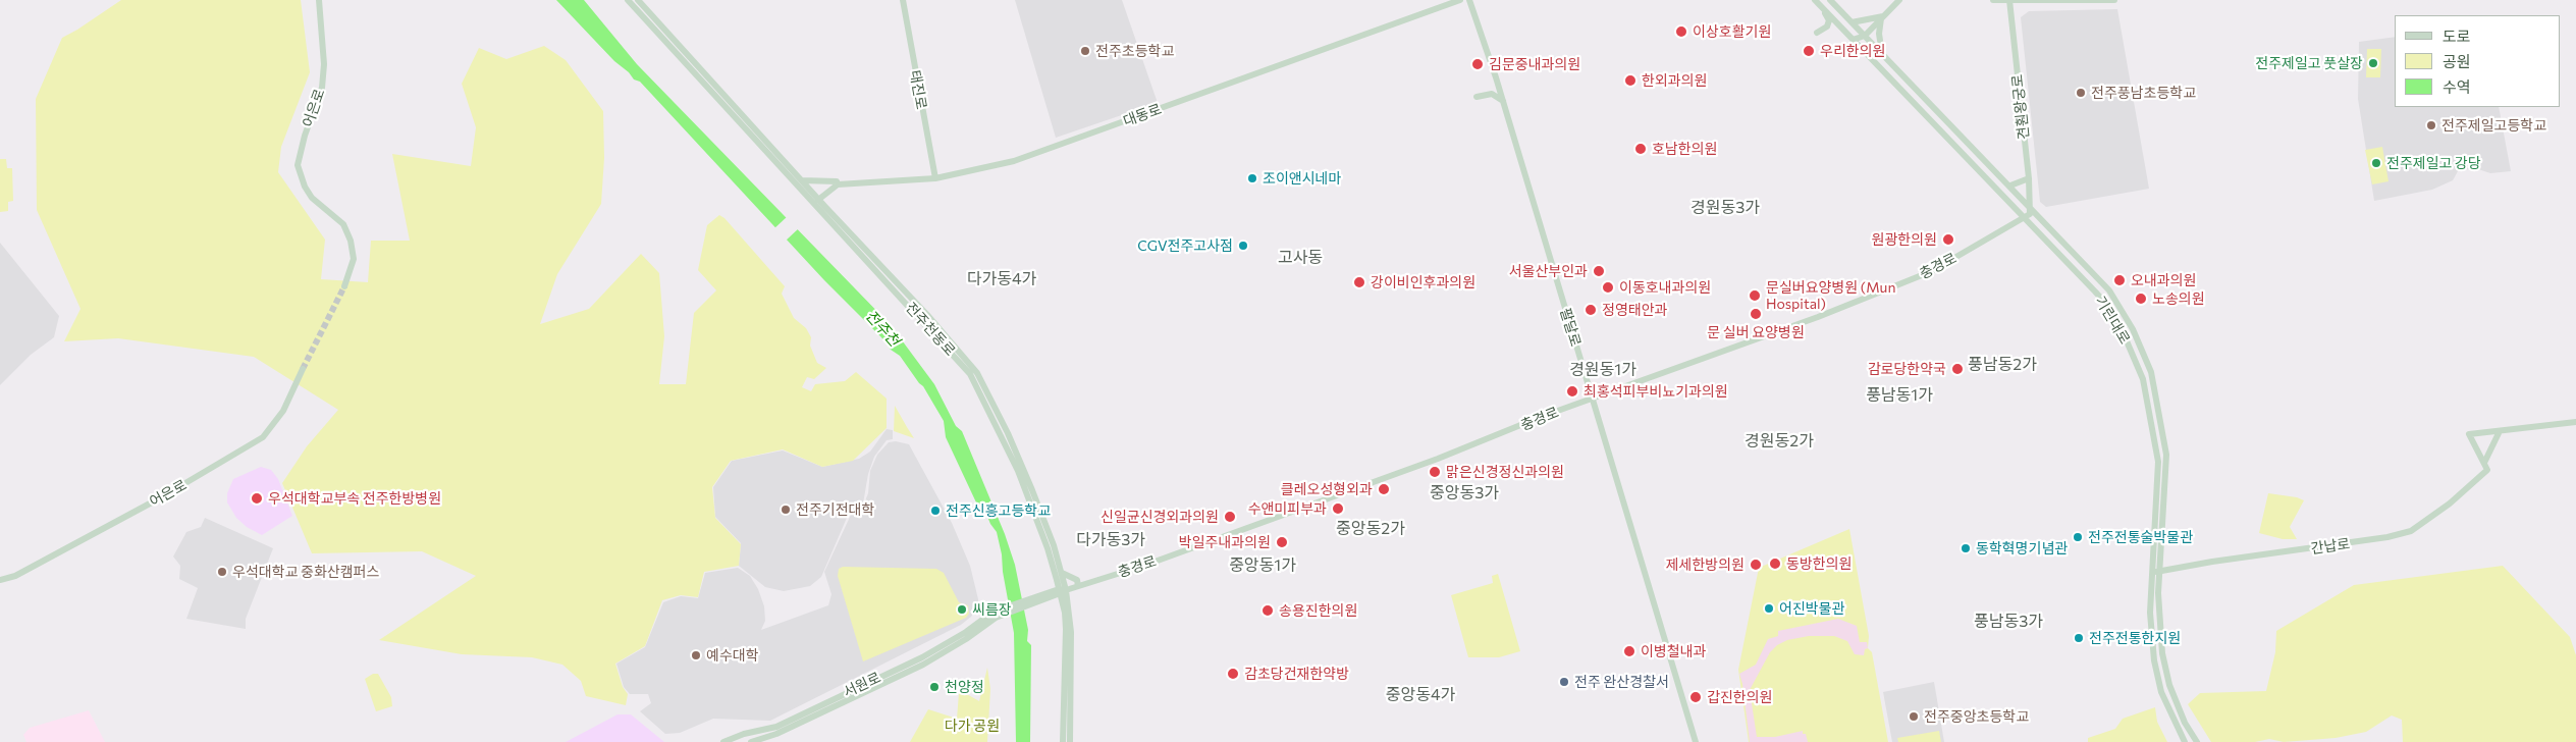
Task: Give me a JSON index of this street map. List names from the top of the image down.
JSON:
{
  "streets": {
    "street": [
      "태진로",
      "견훤왕궁로",
      "어은로",
      "대동로",
      "충경로",
      "기린대로",
      "팔달로",
      "전주천동로",
      "간납로",
      "서원로"
    ]
  },
  "crossings": [
    ["태진로", "대동로"],
    ["견훤왕궁로", "충경로"],
    ["견훤왕궁로", "기린대로"],
    ["대동로", "전주천동로"],
    ["충경로", "기린대로"],
    ["충경로", "팔달로"],
    ["충경로", "전주천동로"],
    ["충경로", "서원로"],
    ["기린대로", "간납로"]
  ],
  "districts": [
    "경원동3가",
    "고사동",
    "다가동4가",
    "풍남동2가",
    "경원동1가",
    "풍남동1가",
    "경원동2가",
    "중앙동3가",
    "중앙동2가",
    "다가동3가",
    "중앙동1가",
    "풍남동3가",
    "중앙동4가"
  ],
  "water": ["전주천"],
  "parks": ["다가 공원"],
  "places": [
    "이상호활기원",
    "전주초등학교",
    "우리한의원",
    "전주제일고 풋살장",
    "김문중내과의원",
    "한외과의원",
    "전주풍남초등학교",
    "전주제일고등학교",
    "호남한의원",
    "전주제일고 강당",
    "조이앤시네마",
    "원광한의원",
    "CGV전주고사점",
    "서울산부인과",
    "오내과의원",
    "강이비인후과의원",
    "이동호내과의원",
    "문실버요양병원 (Mun Hospital)",
    "노송의원",
    "정영태안과",
    "문 실버 요양병원",
    "감로당한약국",
    "최홍석피부비뇨기과의원",
    "맑은신경정신과의원",
    "클레오성형외과",
    "우석대학교부속 전주한방병원",
    "수앤미피부과",
    "전주기전대학",
    "전주신흥고등학교",
    "신일균신경외과의원",
    "전주전통술박물관",
    "박일주내과의원",
    "동학혁명기념관",
    "동방한의원",
    "제세한방의원",
    "우석대학교 중화산캠퍼스",
    "어진박물관",
    "씨름장",
    "송용진한의원",
    "전주전통한지원",
    "이병철내과",
    "예수대학",
    "감초당건재한약방",
    "전주 완산경찰서",
    "천양정",
    "갑진한의원",
    "전주중앙초등학교"
  ],
  "legend": ["도로", "공원", "수역"]
}
